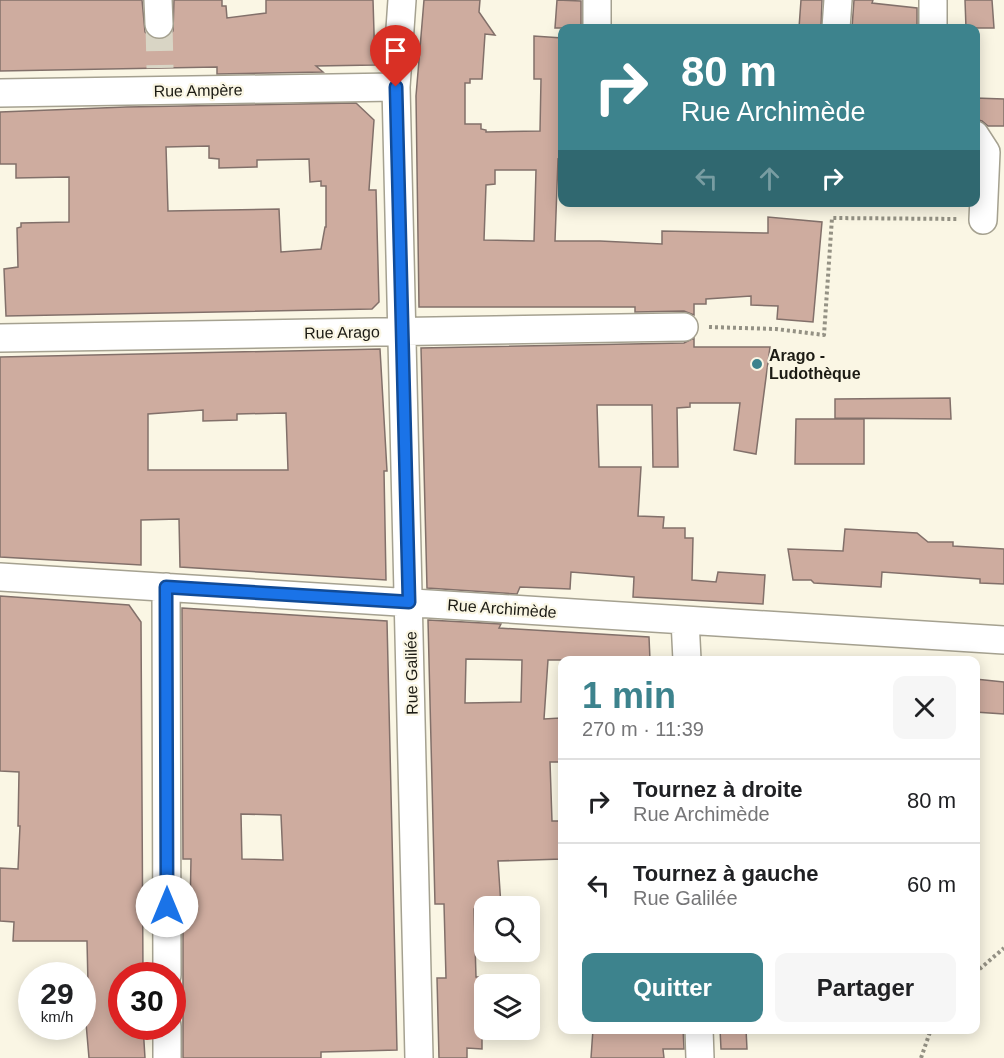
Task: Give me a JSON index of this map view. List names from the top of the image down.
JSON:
{
  "streets": {
    "street": [
      "Rue Ampère",
      "Rue Arago",
      "Rue Archimède",
      "Rue Galilée"
    ]
  },
  "crossings": [
    ["Rue Ampère", "Rue Galilée"],
    ["Rue Arago", "Rue Galilée"],
    ["Rue Archimède", "Rue Galilée"]
  ],
  "places": ["Arago - Ludothèque"],
  "page": {
    "turn": ["80 m", "Rue Archimède"],
    "heading": ["1 min", "270 m · 11:39"],
    "list": [
      {
        "name": "Tournez à droite",
        "note": "Rue Archimède",
        "value": "80 m"
      },
      {
        "name": "Tournez à gauche",
        "note": "Rue Galilée",
        "value": "60 m"
      }
    ],
    "buttons": ["Quitter", "Partager"],
    "speed": "29 km/h",
    "limit": "30"
  }
}
